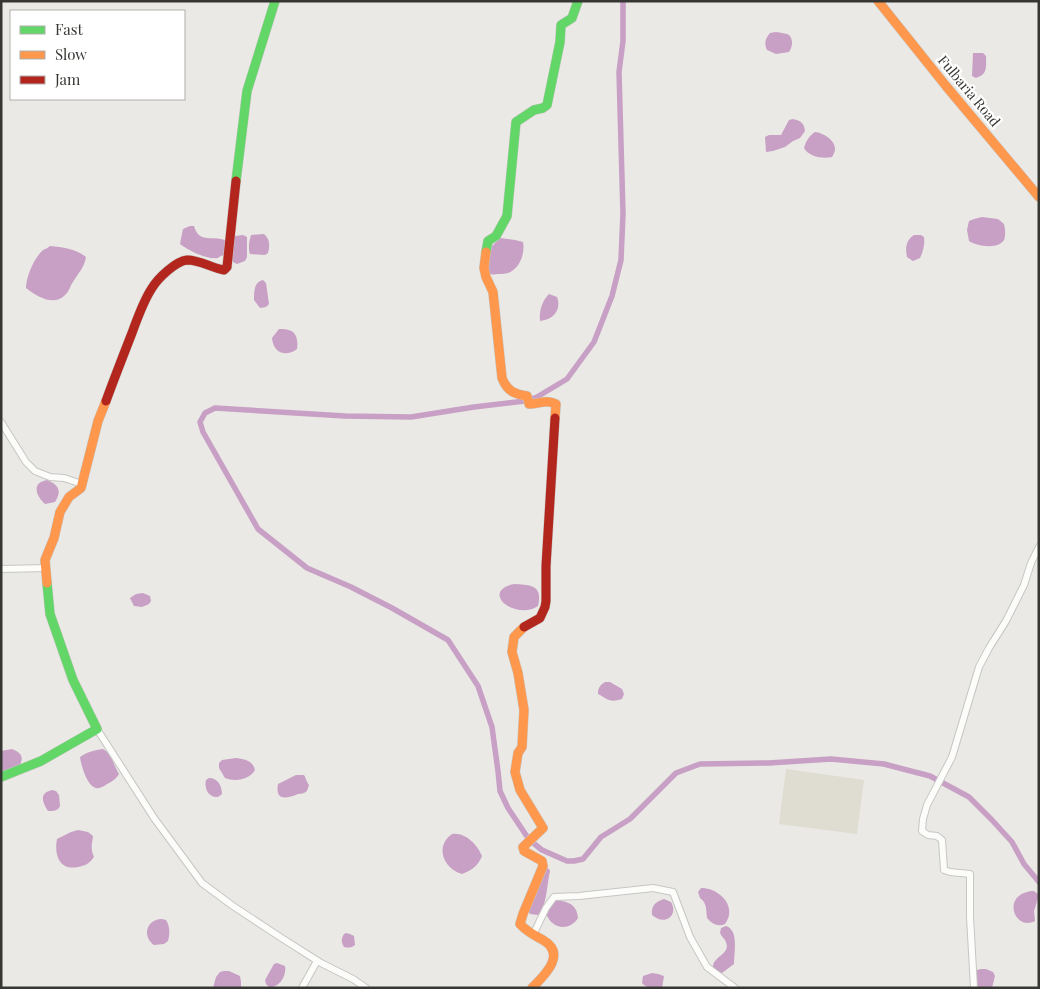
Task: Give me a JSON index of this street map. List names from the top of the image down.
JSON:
{
  "streets": {
    "street": ["Fulbaria Road"]
  },
  "legend": ["Fast", "Slow", "Jam"]
}
